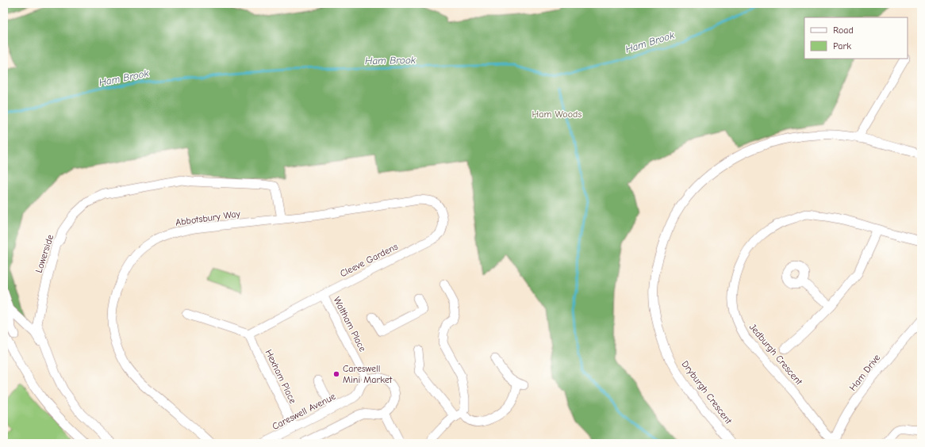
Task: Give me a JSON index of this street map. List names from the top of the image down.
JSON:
{
  "streets": {
    "street": [
      "Abbotsbury Way",
      "Lowerside",
      "Cleeve Gardens",
      "Waltham Place",
      "Jedburgh Crescent",
      "Ham Drive",
      "Hexham Place",
      "Dryburgh Crescent",
      "Careswell Avenue"
    ]
  },
  "crossings": [
    ["Abbotsbury Way", "Lowerside"],
    ["Abbotsbury Way", "Cleeve Gardens"],
    ["Cleeve Gardens", "Waltham Place"],
    ["Cleeve Gardens", "Hexham Place"],
    ["Waltham Place", "Careswell Avenue"],
    ["Jedburgh Crescent", "Ham Drive"],
    ["Hexham Place", "Careswell Avenue"]
  ],
  "water": ["Ham Brook"],
  "parks": ["Ham Woods"],
  "places": ["Careswell Mini Market"],
  "legend": ["Road", "Park"]
}
